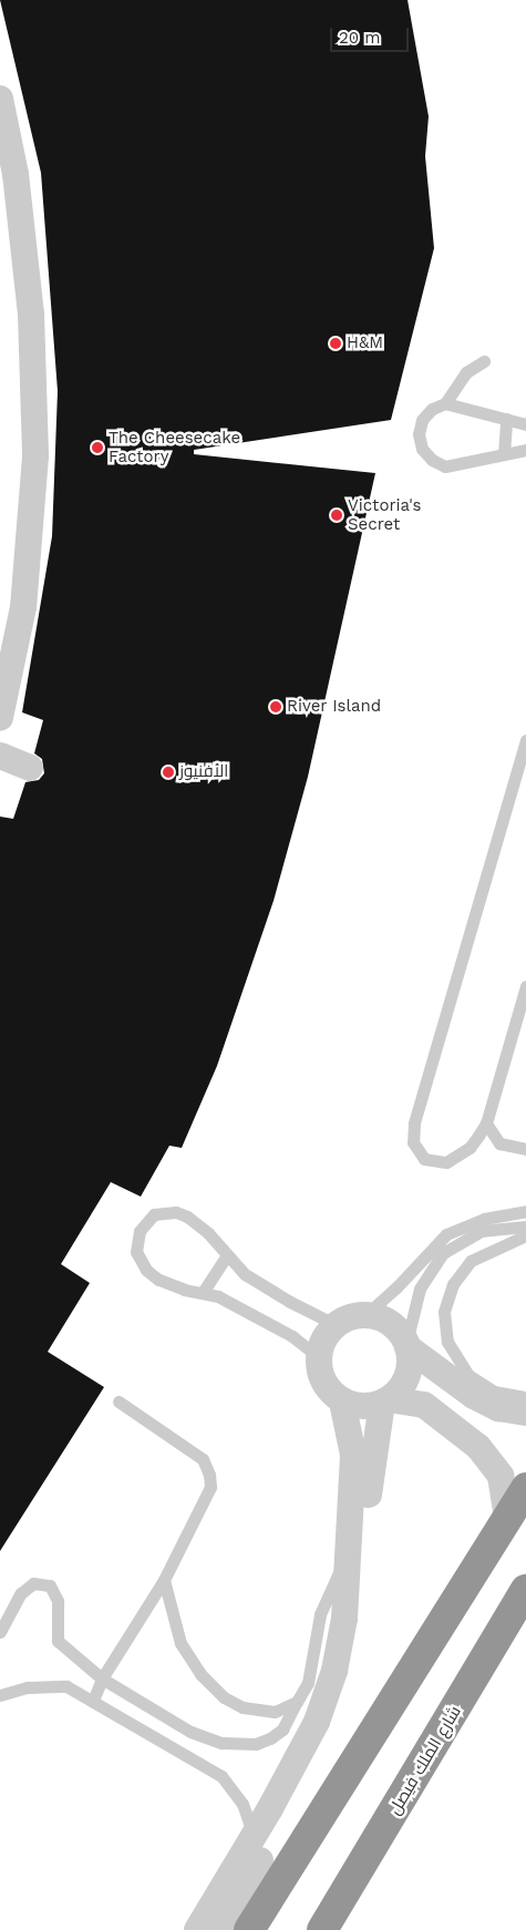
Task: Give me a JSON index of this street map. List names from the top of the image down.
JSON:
{
  "streets": {
    "highway": ["شارع الملك فيصل"]
  },
  "places": [
    "H&M",
    "The Cheesecake Factory",
    "Victoria's Secret",
    "River Island",
    "الأفنيوز"
  ],
  "scale_bar": "20 m"
}
